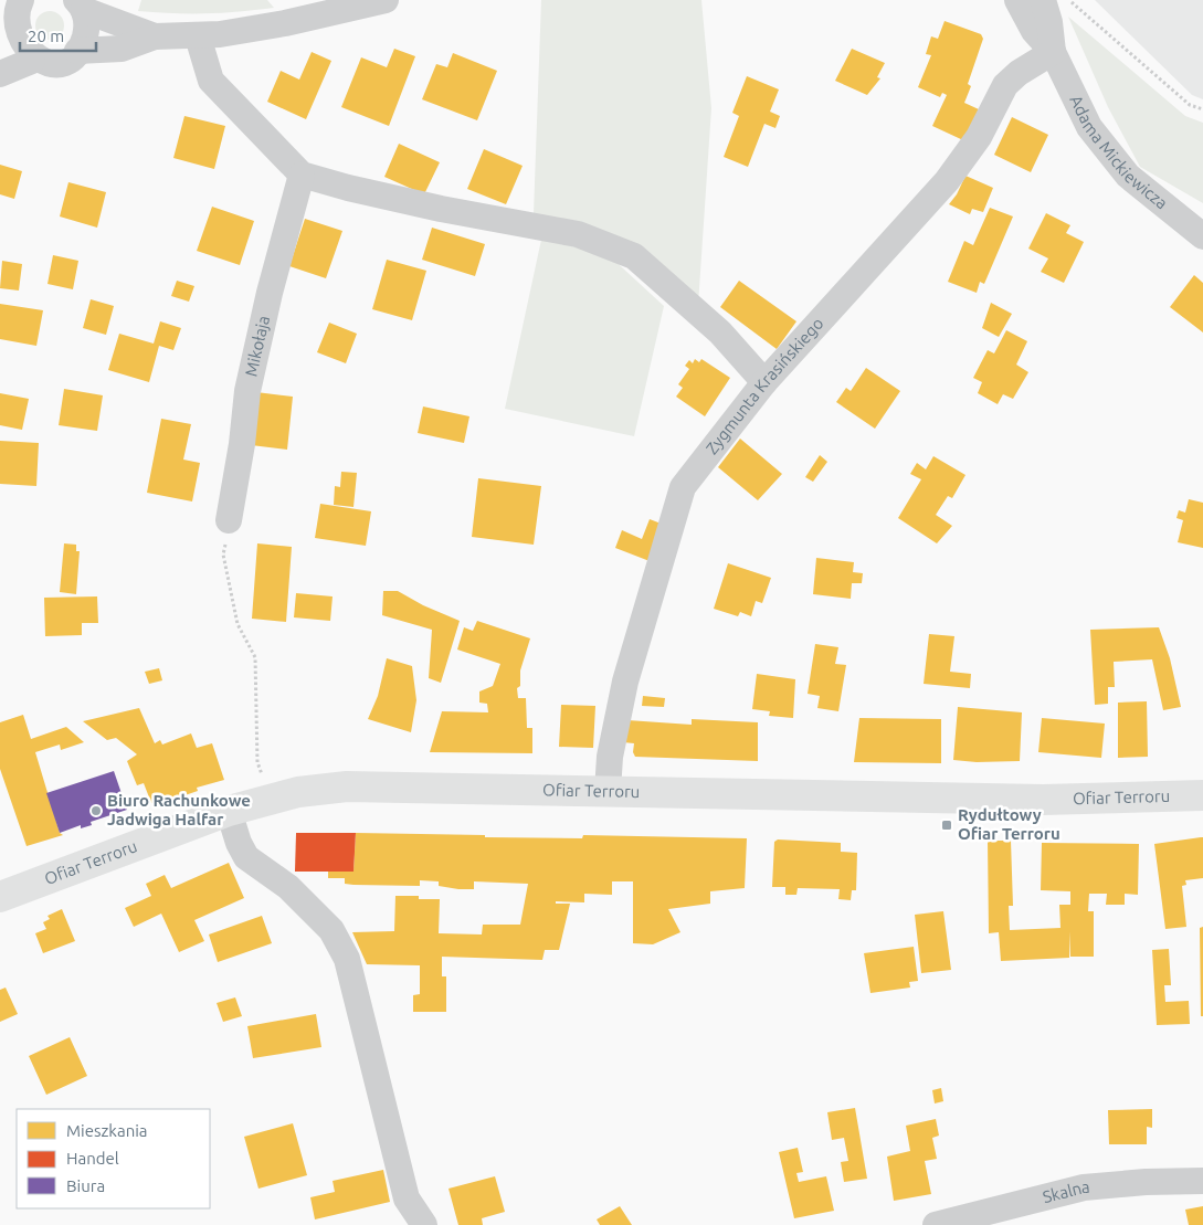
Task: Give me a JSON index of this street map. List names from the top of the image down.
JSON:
{
  "streets": {
    "street": [
      "Adama Mickiewicza",
      "Mikołaja",
      "Zygmunta Krasińskiego",
      "Ofiar Terroru",
      "Skalna"
    ]
  },
  "crossings": [
    ["Adama Mickiewicza", "Zygmunta Krasińskiego"],
    ["Zygmunta Krasińskiego", "Ofiar Terroru"]
  ],
  "places": {
    "other": ["Biuro Rachunkowe Jadwiga Halfar"],
    "transit": ["Rydułtowy Ofiar Terroru"]
  },
  "legend": ["Mieszkania", "Handel", "Biura"],
  "scale_bar": "20 m"
}
